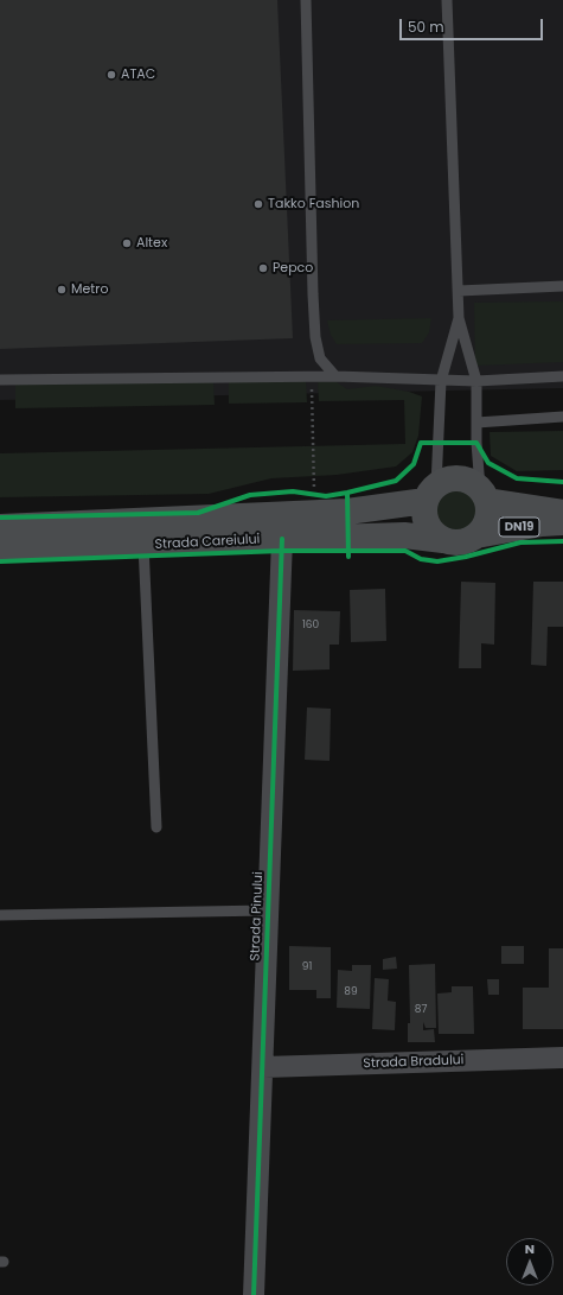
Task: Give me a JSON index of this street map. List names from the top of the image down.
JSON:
{
  "streets": {
    "main road": ["DN19", "Strada Careiului"],
    "street": ["Strada Pinului", "Strada Bradului"]
  },
  "crossings": [
    ["DN19", "Strada Careiului"],
    ["Strada Careiului", "Strada Pinului"],
    ["Strada Pinului", "Strada Bradului"]
  ],
  "places": [
    "ATAC",
    "Takko Fashion",
    "Altex",
    "Pepco",
    "Metro"
  ],
  "house_numbers": [
    "160",
    "91",
    "89",
    "87"
  ],
  "scale_bar": "50 m",
  "north": "top"
}
